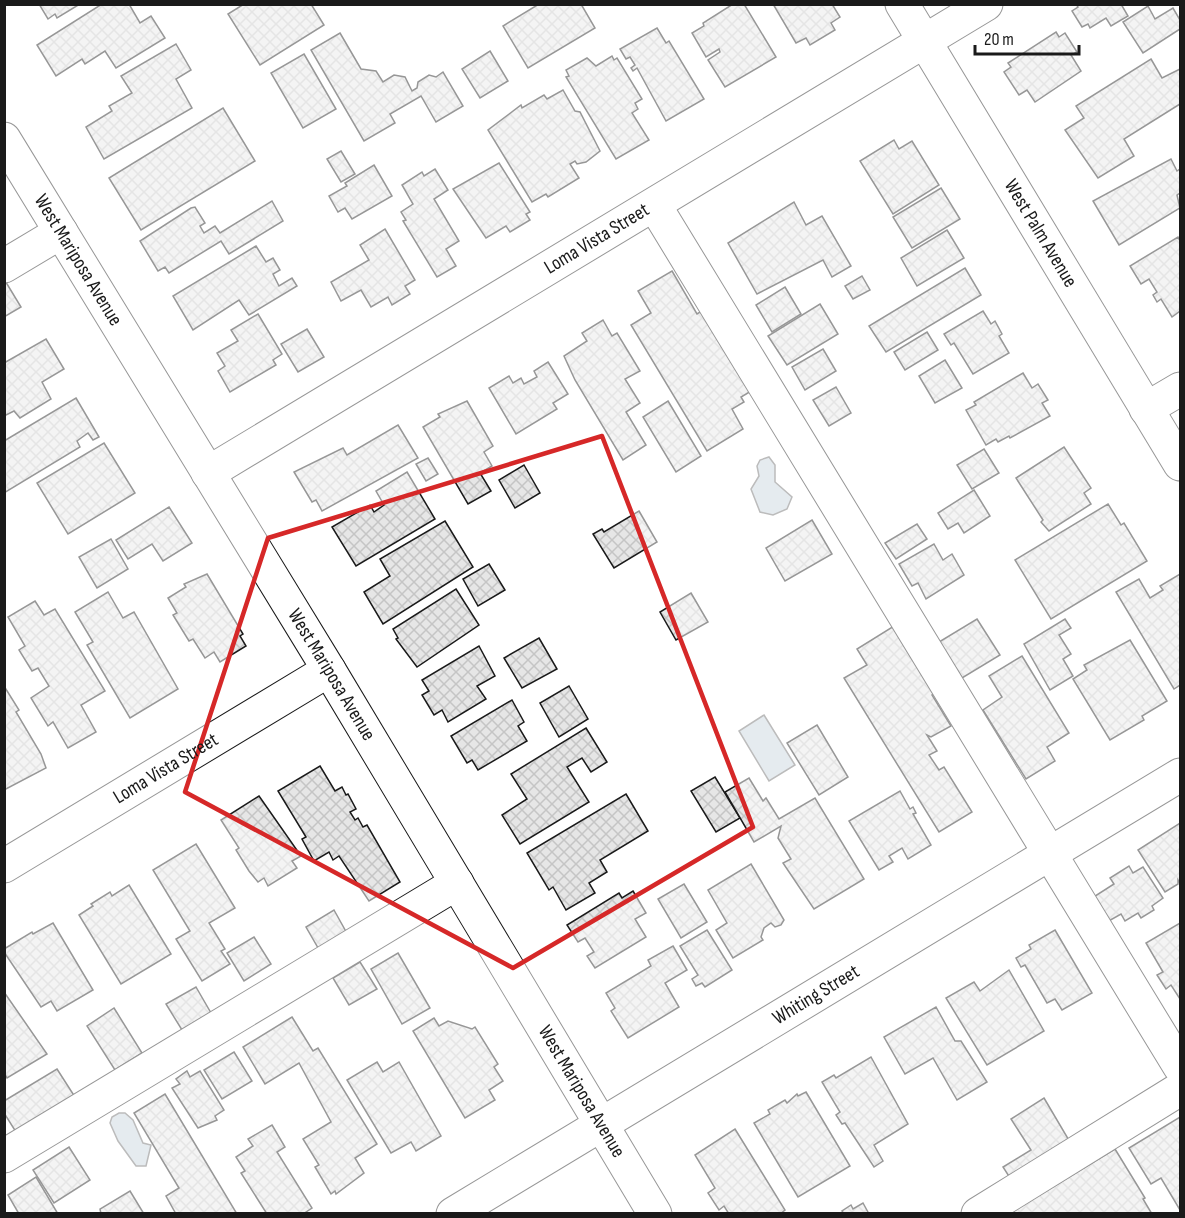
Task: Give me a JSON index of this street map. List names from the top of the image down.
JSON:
{
  "streets": {
    "street": [
      "West Palm Avenue",
      "Loma Vista Street",
      "West Mariposa Avenue",
      "Whiting Street"
    ]
  },
  "crossings": [
    ["West Palm Avenue", "Loma Vista Street"],
    ["Loma Vista Street", "West Mariposa Avenue"],
    ["West Mariposa Avenue", "Whiting Street"]
  ],
  "scale_bar": "20 m"
}
